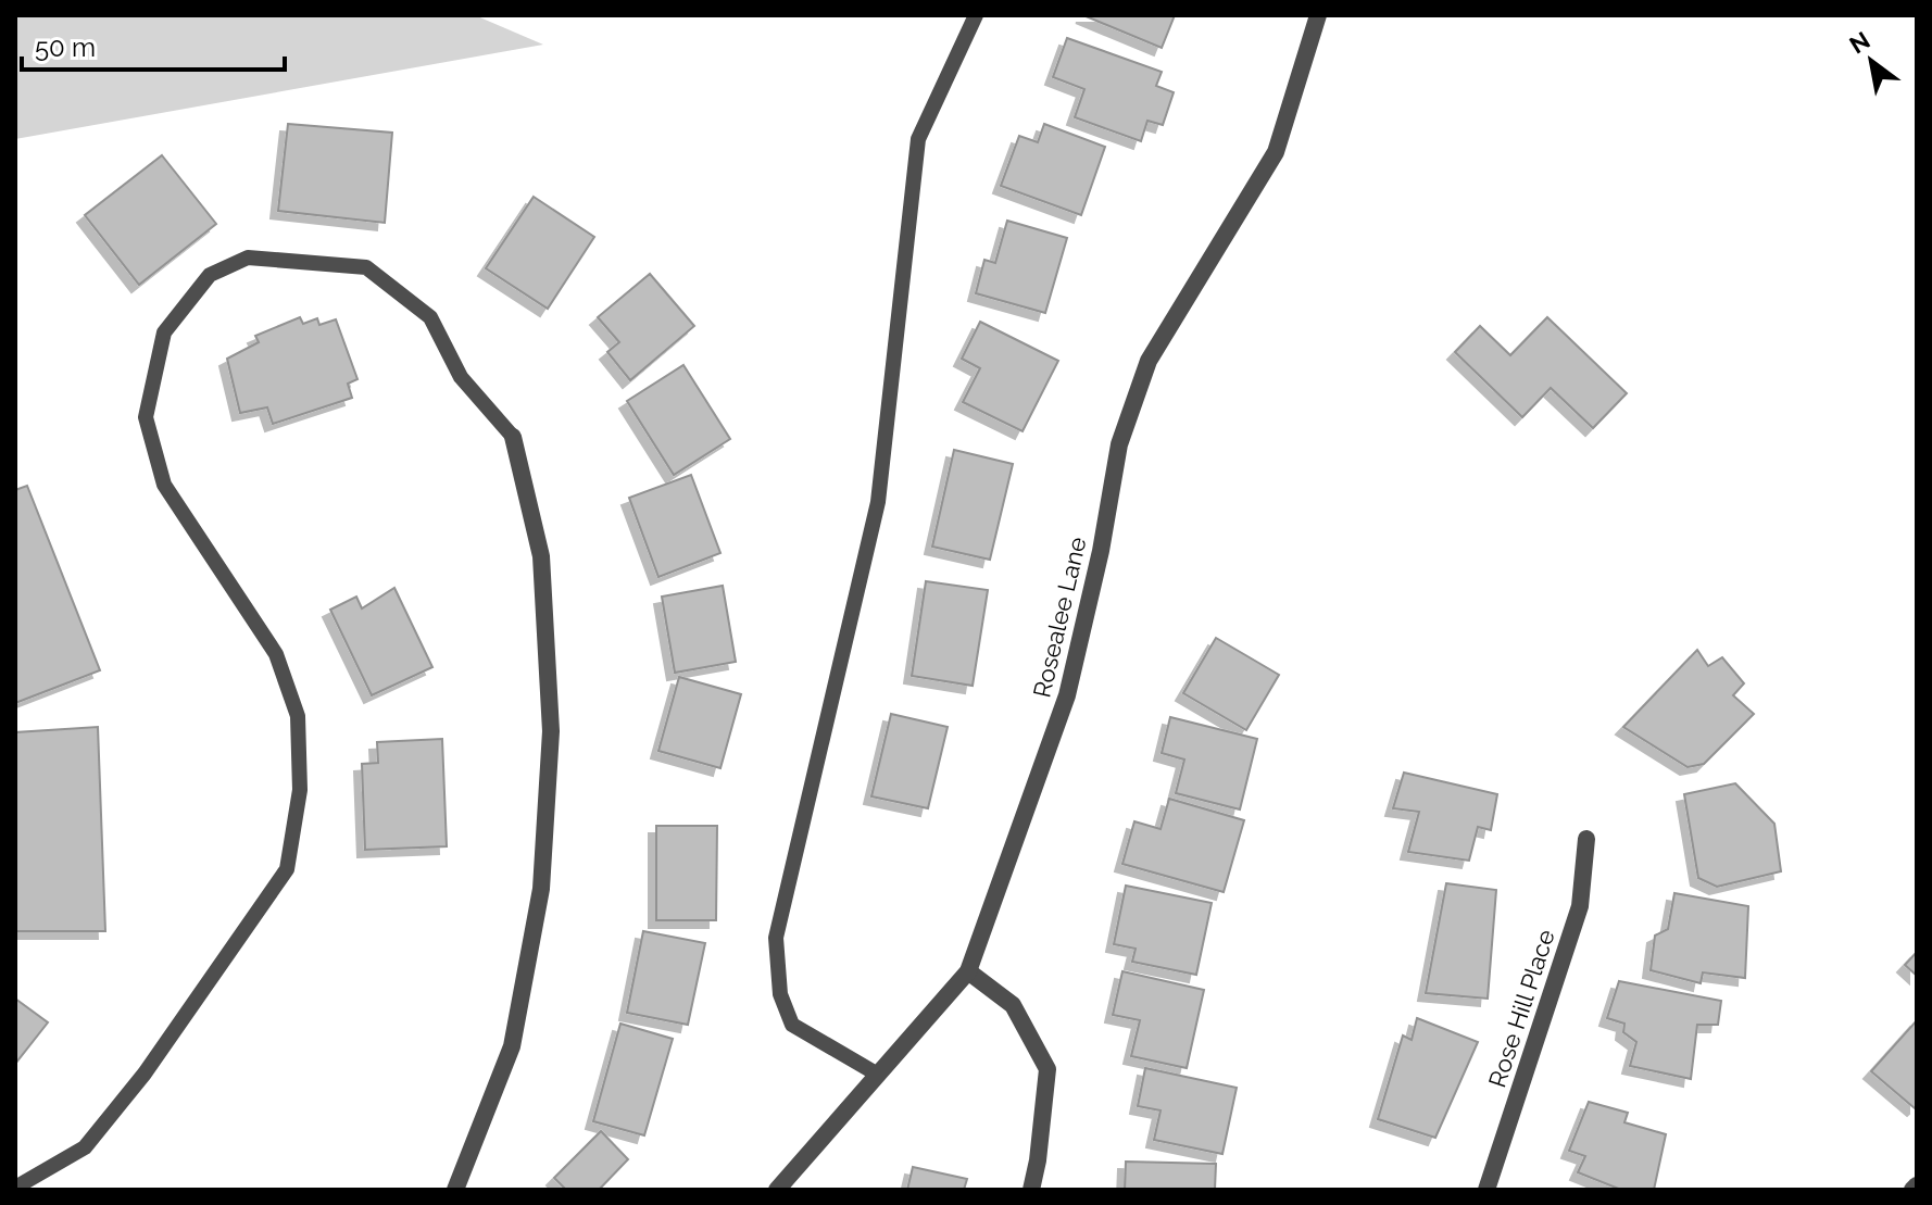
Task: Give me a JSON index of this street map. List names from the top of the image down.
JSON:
{
  "streets": {
    "street": ["Rosealee Lane", "Rose Hill Place"]
  },
  "scale_bar": "50 m",
  "north": "top left"
}
